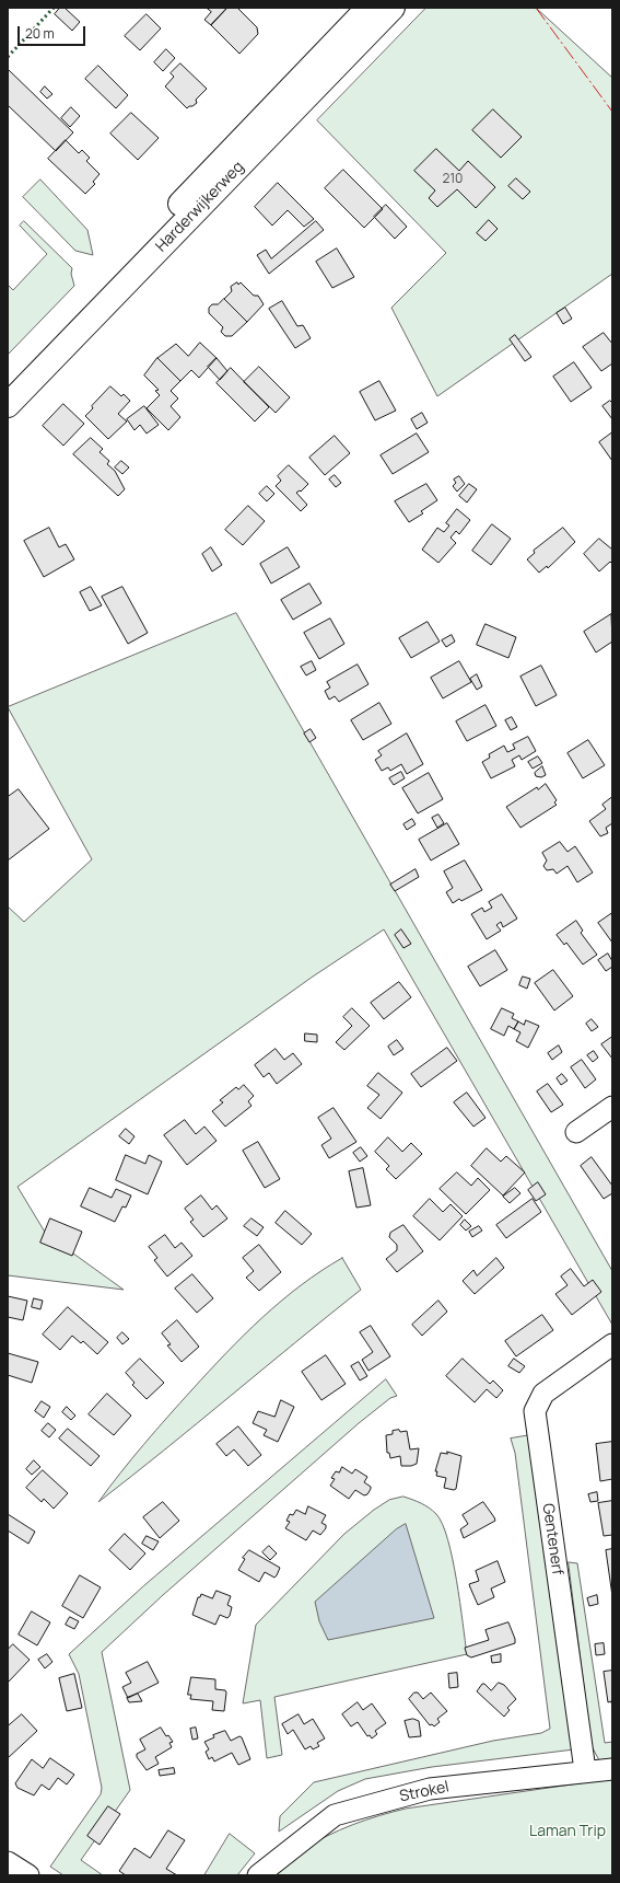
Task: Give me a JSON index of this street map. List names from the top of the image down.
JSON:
{
  "streets": {
    "main road": ["Harderwijkerweg"],
    "street": ["Gentenerf", "Strokel"]
  },
  "crossings": [
    ["Gentenerf", "Strokel"]
  ],
  "parks": ["Laman Trip"],
  "house_numbers": ["210"],
  "scale_bar": "20 m"
}
